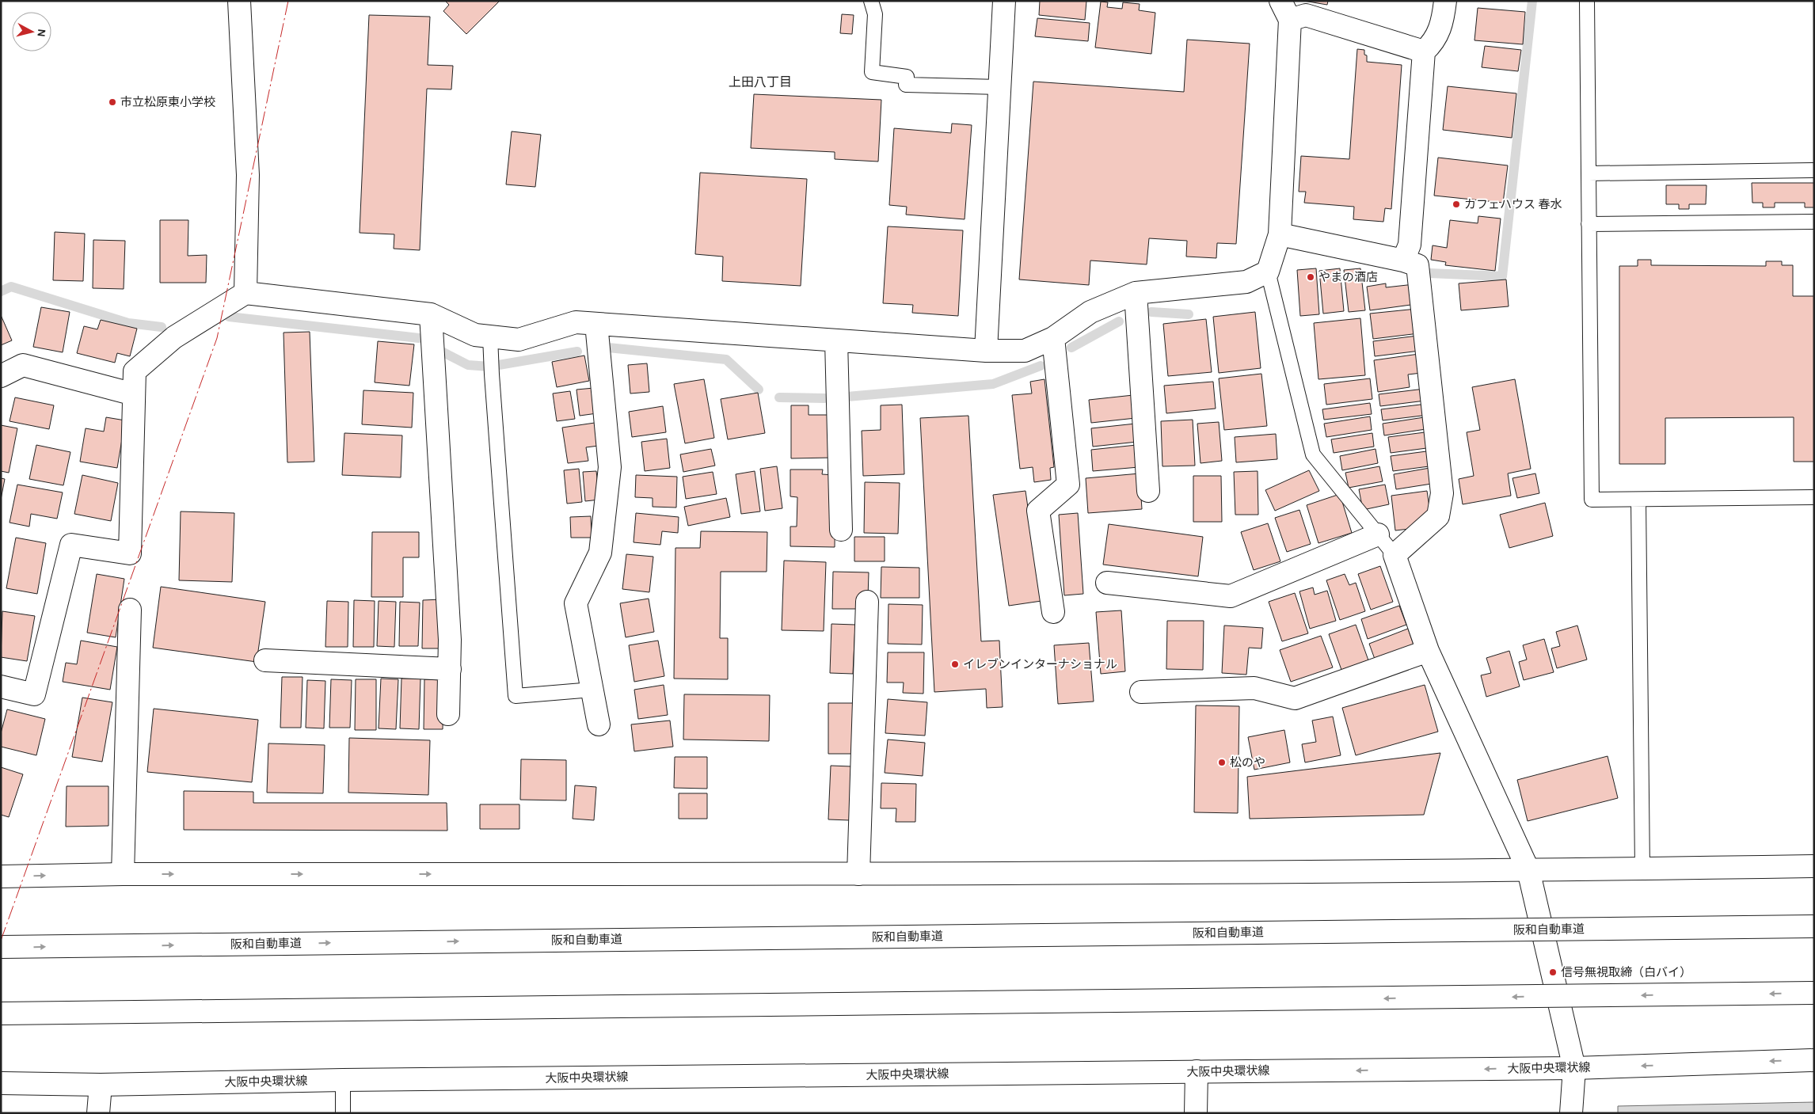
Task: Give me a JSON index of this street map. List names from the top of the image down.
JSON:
{
  "streets": {
    "main road": ["阪和自動車道", "大阪中央環状線"]
  },
  "districts": ["上田八丁目"],
  "places": [
    "市立松原東小学校",
    "カフェハウス 春水",
    "やまの酒店",
    "イレブンインターナショナル",
    "松のや",
    "信号無視取締（白バイ）"
  ],
  "north": "right"
}
